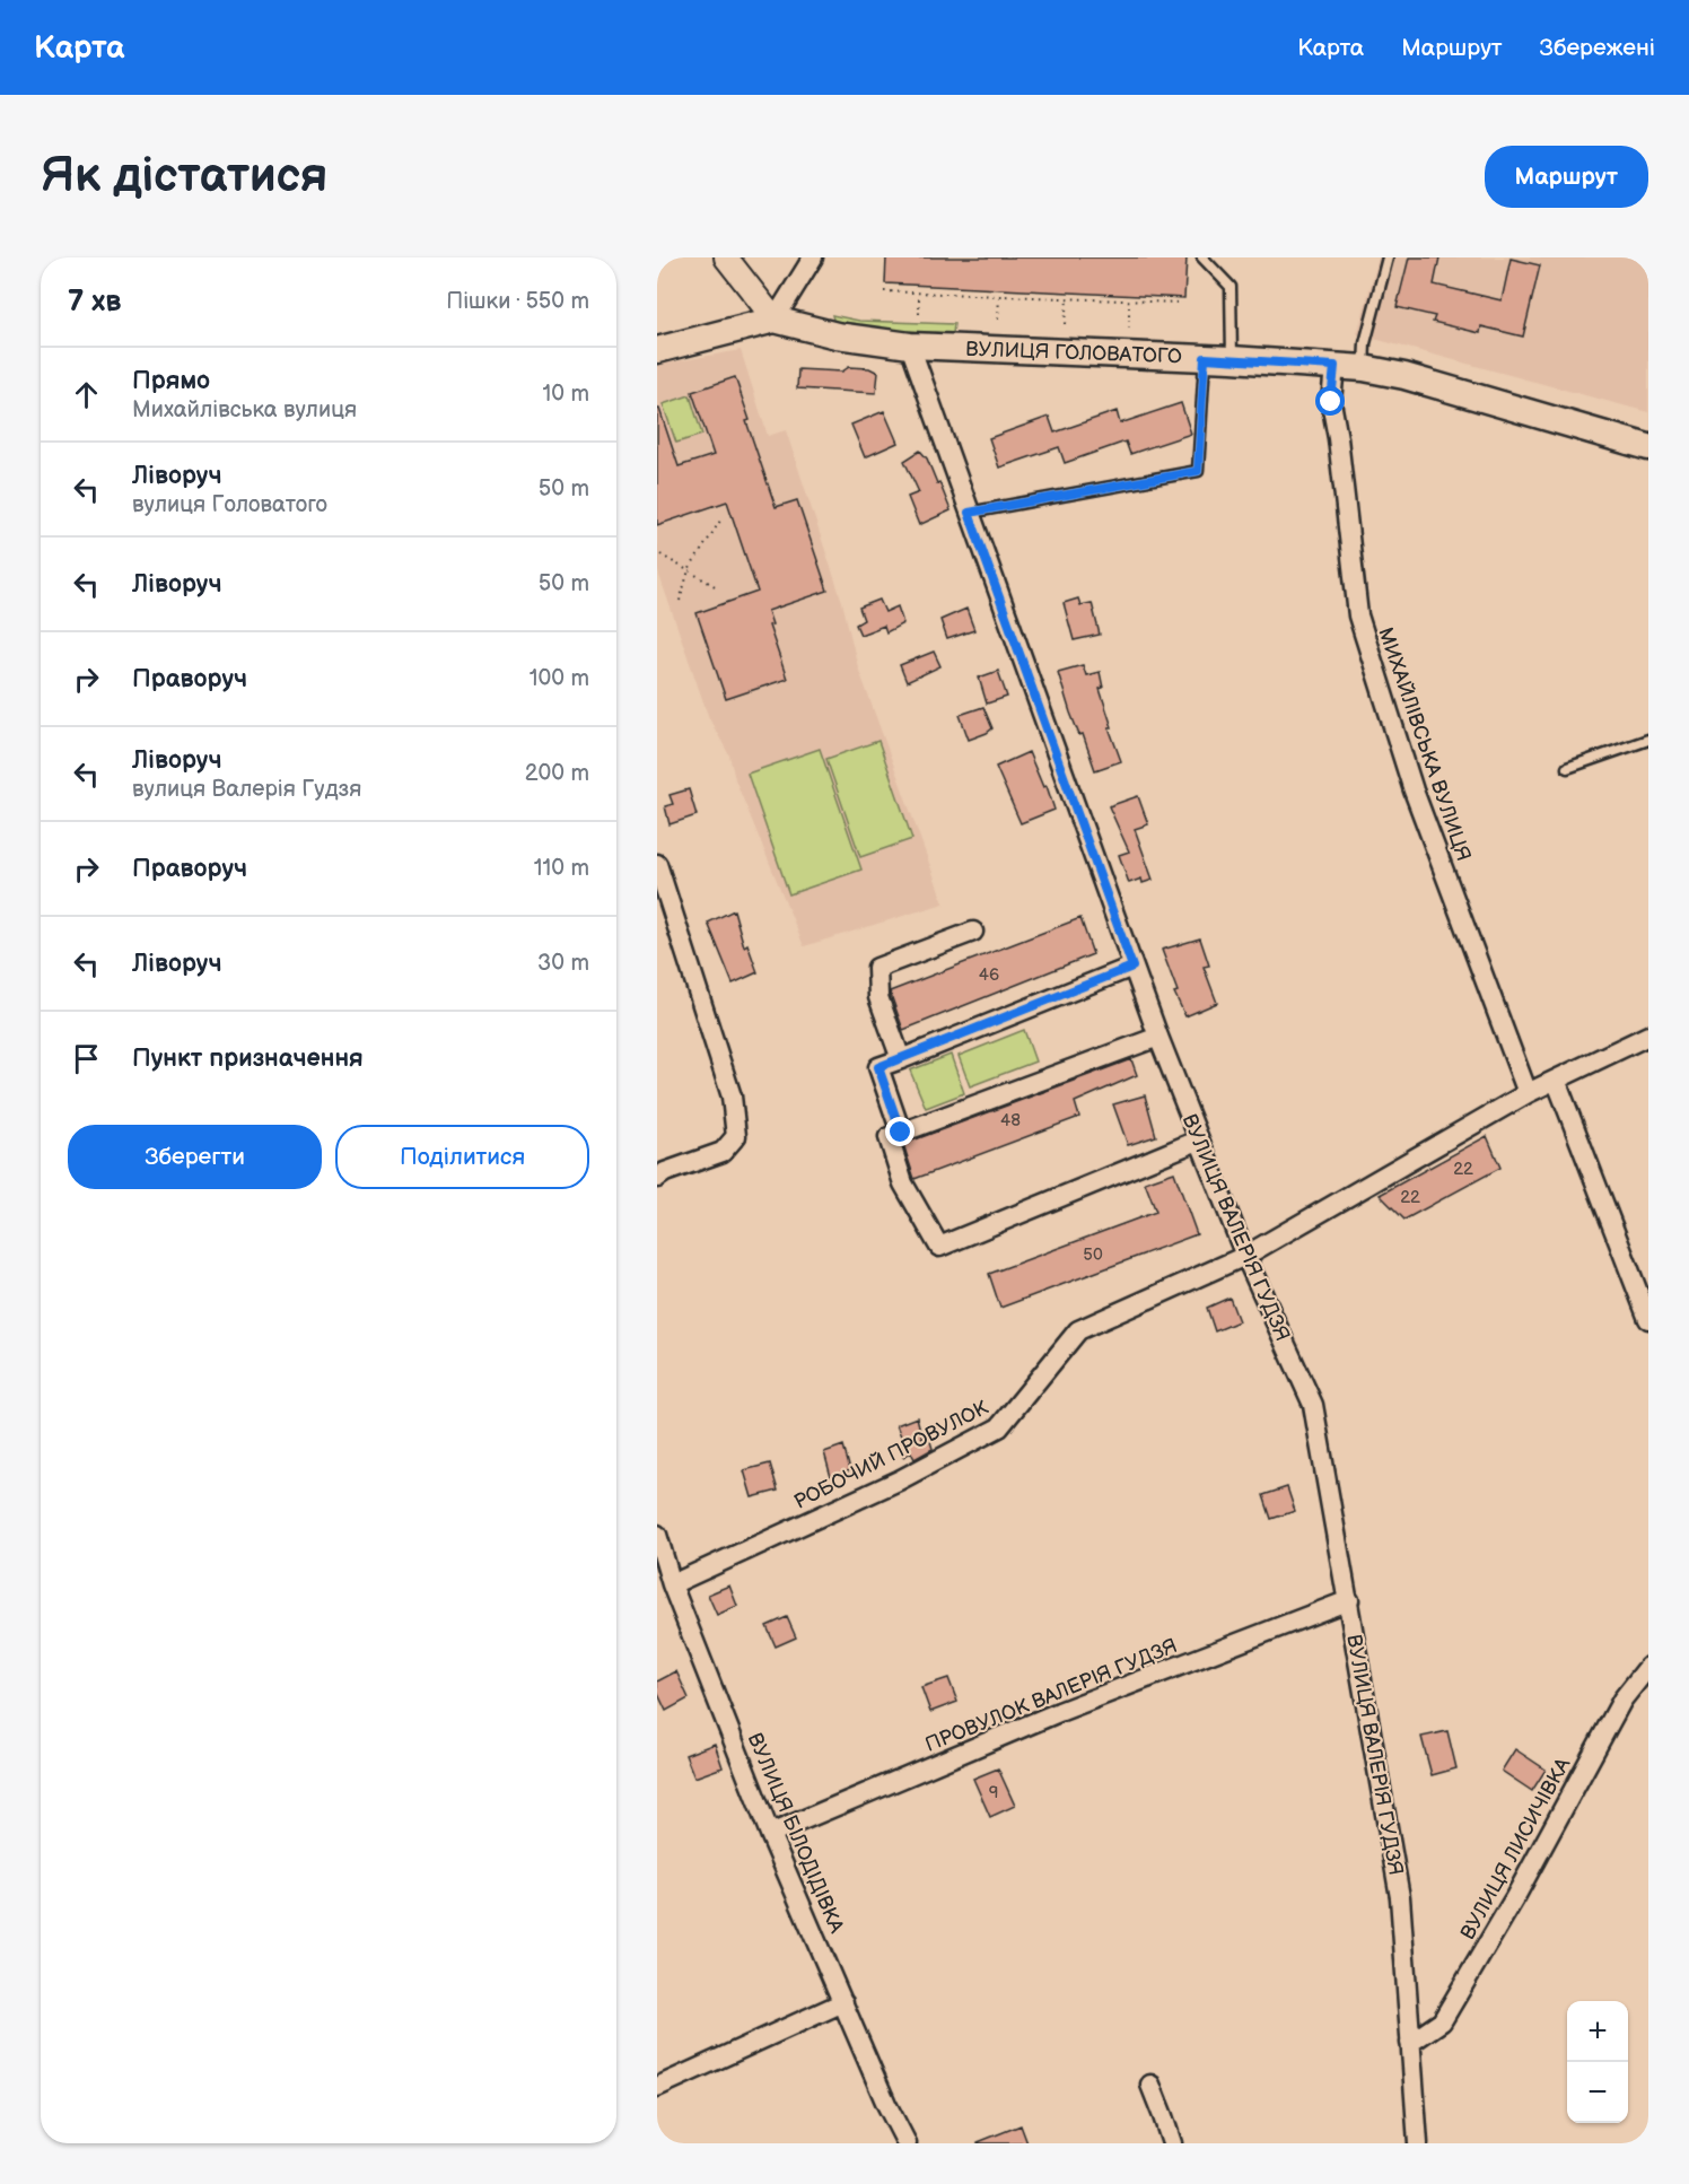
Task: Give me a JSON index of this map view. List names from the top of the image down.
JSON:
{
  "streets": {
    "main road": ["ВУЛИЦЯ ГОЛОВАТОГО"],
    "street": [
      "МИХАЙЛІВСЬКА ВУЛИЦЯ",
      "ВУЛИЦЯ ВАЛЕРІЯ ГУДЗЯ",
      "РОБОЧИЙ ПРОВУЛОК",
      "ПРОВУЛОК ВАЛЕРІЯ ГУДЗЯ",
      "ВУЛИЦЯ БІЛОДІДІВКА",
      "ВУЛИЦЯ ЛИСИЧІВКА"
    ]
  },
  "crossings": [
    ["ВУЛИЦЯ ГОЛОВАТОГО", "МИХАЙЛІВСЬКА ВУЛИЦЯ"],
    ["ВУЛИЦЯ ГОЛОВАТОГО", "ВУЛИЦЯ ВАЛЕРІЯ ГУДЗЯ"],
    ["МИХАЙЛІВСЬКА ВУЛИЦЯ", "РОБОЧИЙ ПРОВУЛОК"],
    ["ВУЛИЦЯ ВАЛЕРІЯ ГУДЗЯ", "РОБОЧИЙ ПРОВУЛОК"],
    ["ВУЛИЦЯ ВАЛЕРІЯ ГУДЗЯ", "ПРОВУЛОК ВАЛЕРІЯ ГУДЗЯ"],
    ["ВУЛИЦЯ ВАЛЕРІЯ ГУДЗЯ", "ВУЛИЦЯ ЛИСИЧІВКА"],
    ["РОБОЧИЙ ПРОВУЛОК", "ВУЛИЦЯ БІЛОДІДІВКА"],
    ["ПРОВУЛОК ВАЛЕРІЯ ГУДЗЯ", "ВУЛИЦЯ БІЛОДІДІВКА"]
  ],
  "house_numbers": [
    "46",
    "48",
    "22",
    "22",
    "50",
    "9"
  ],
  "page": {
    "header": "Карта",
    "nav": ["Карта", "Маршрут", "Збережені"],
    "buttons": [
      "Маршрут",
      ["Зберегти", "Поділитися"]
    ],
    "title": "Як дістатися",
    "heading": ["7 хв", "Пішки · 550 m"],
    "list": [
      ["Прямо", "Михайлівська вулиця", "10 m"],
      ["Ліворуч", "вулиця Головатого", "50 m"],
      ["Ліворуч", "50 m"],
      ["Праворуч", "100 m"],
      ["Ліворуч", "вулиця Валерія Гудзя", "200 m"],
      ["Праворуч", "110 m"],
      ["Ліворуч", "30 m"],
      "Пункт призначення"
    ],
    "map_buttons": ["+", "−"]
  }
}
